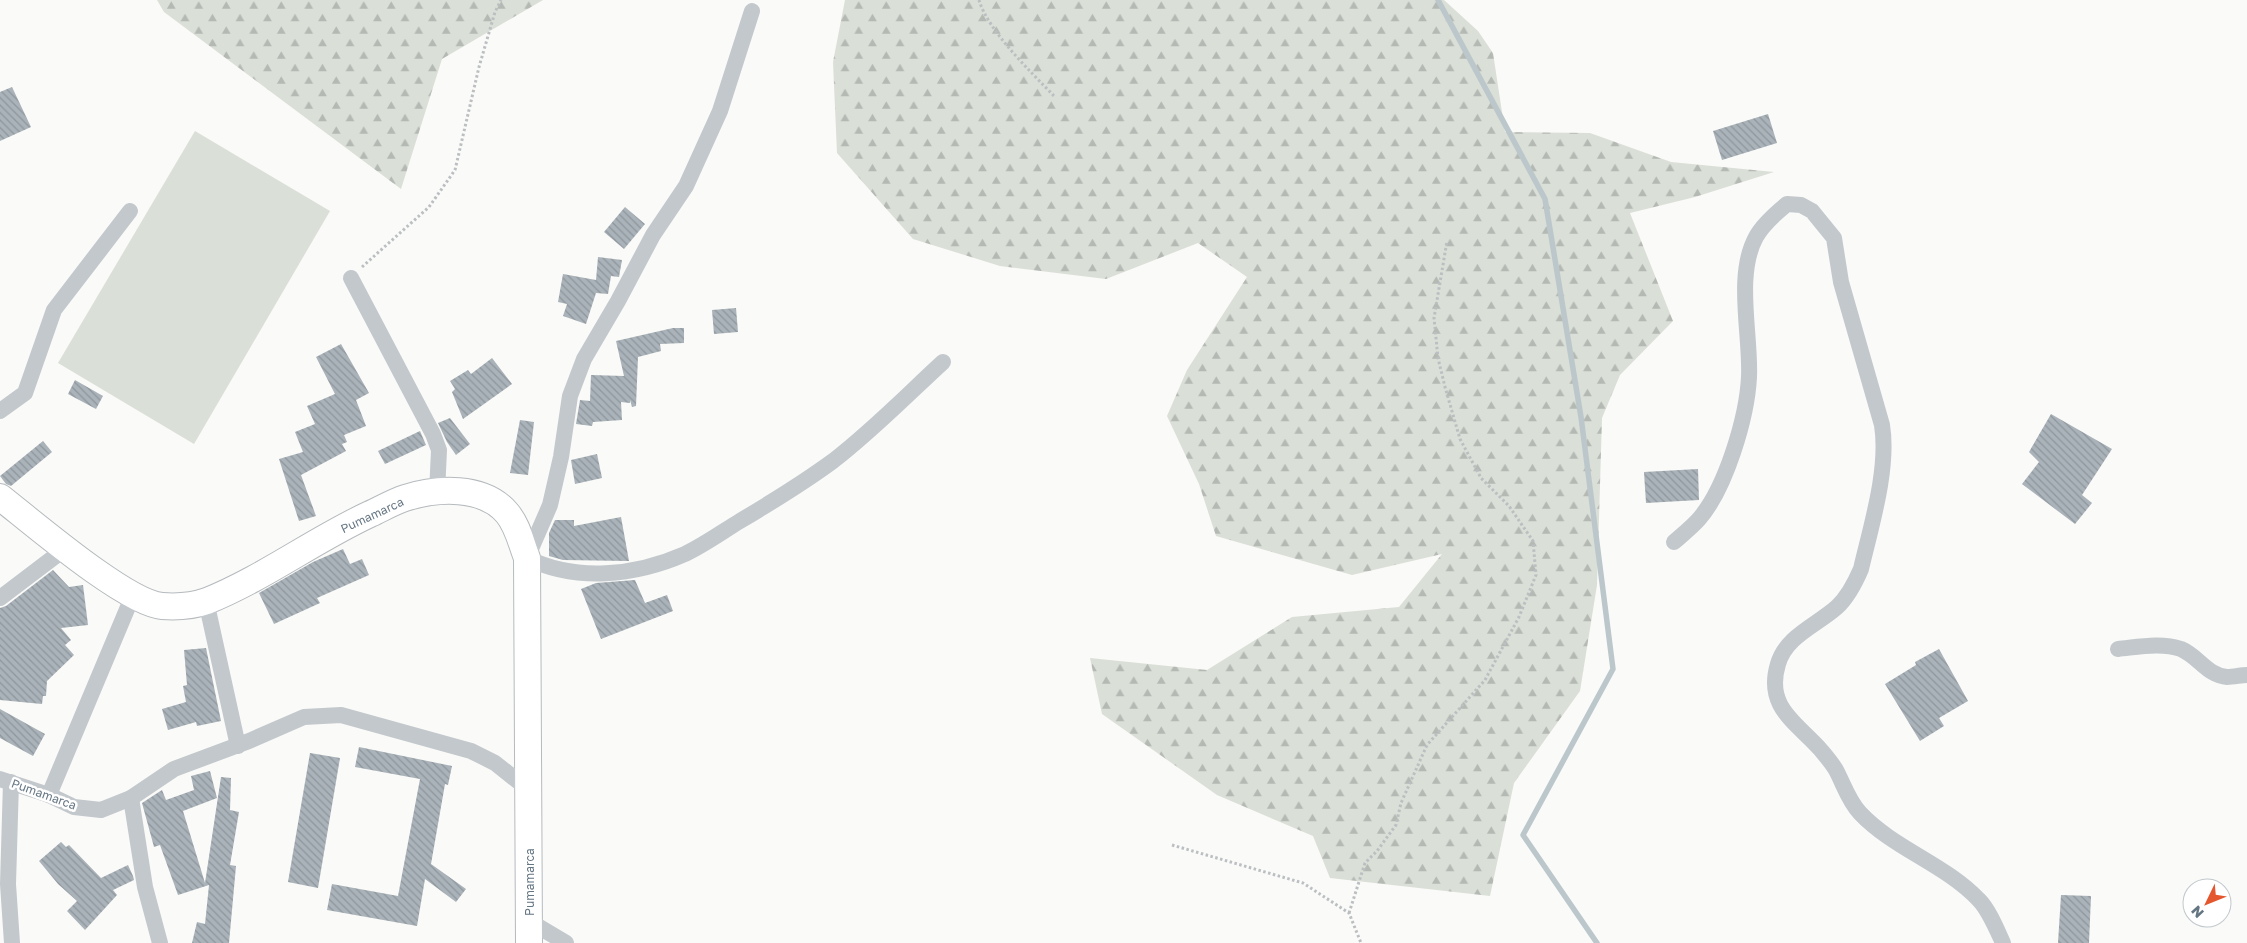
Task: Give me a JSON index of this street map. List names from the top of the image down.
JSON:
{
  "streets": {
    "main road": ["Pumamarca"]
  },
  "north": "bottom left"
}
